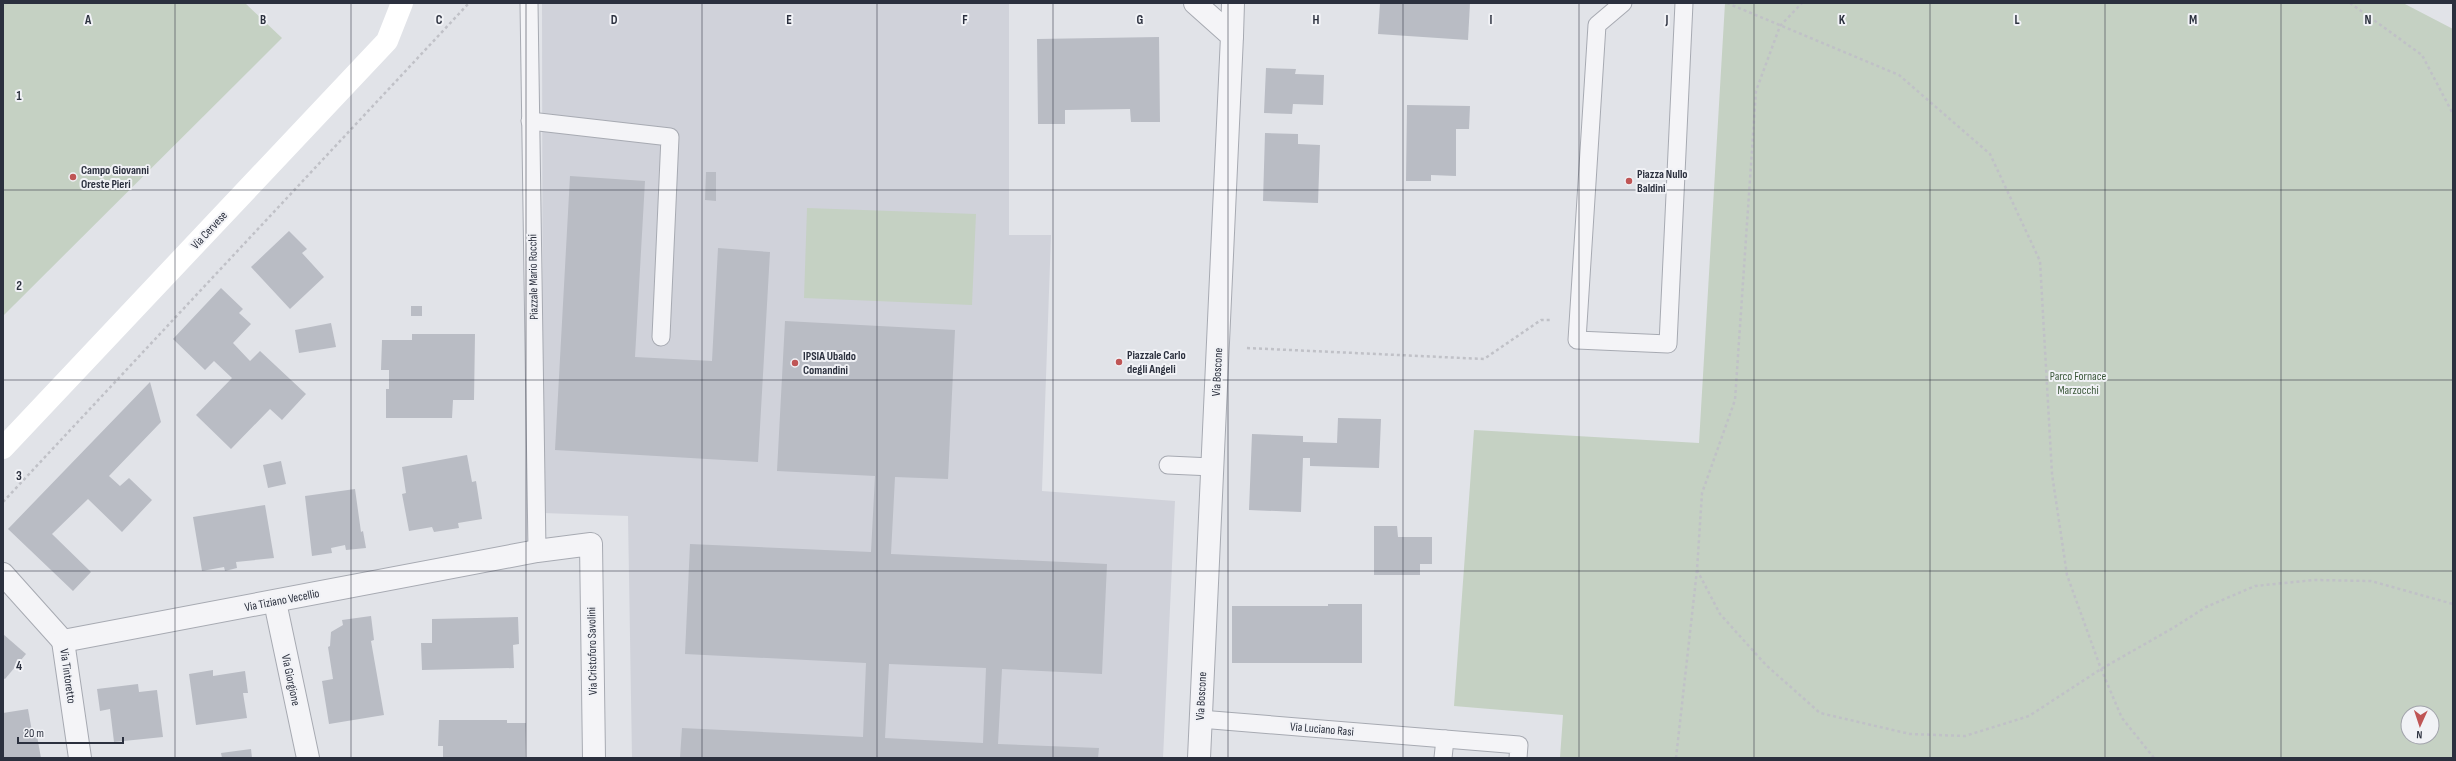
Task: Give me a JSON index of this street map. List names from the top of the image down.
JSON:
{
  "streets": {
    "main road": ["Via Cervese"],
    "street": [
      "Via Boscone",
      "Via Tiziano Vecellio",
      "Via Cristoforo Savolini",
      "Via Tintoretto",
      "Via Giorgione"
    ],
    "lane": ["Piazzale Mario Rocchi", "Via Luciano Rasi"]
  },
  "crossings": [
    ["Piazzale Mario Rocchi", "Via Tiziano Vecellio"],
    ["Via Boscone", "Via Luciano Rasi"],
    ["Via Tiziano Vecellio", "Via Cristoforo Savolini"],
    ["Via Tiziano Vecellio", "Via Tintoretto"],
    ["Via Tiziano Vecellio", "Via Giorgione"]
  ],
  "parks": ["Parco Fornace Marzocchi"],
  "places": [
    "Campo Giovanni Oreste Pieri",
    "Piazza Nullo Baldini",
    "Piazzale Carlo degli Angeli",
    "IPSIA Ubaldo Comandini"
  ],
  "scale_bar": "20 m",
  "north": "bottom",
  "grid": {
    "columns": [
      "A",
      "B",
      "C",
      "D",
      "E",
      "F",
      "G",
      "H",
      "I",
      "J",
      "K",
      "L",
      "M",
      "N"
    ],
    "rows": [
      "1",
      "2",
      "3",
      "4"
    ]
  }
}
